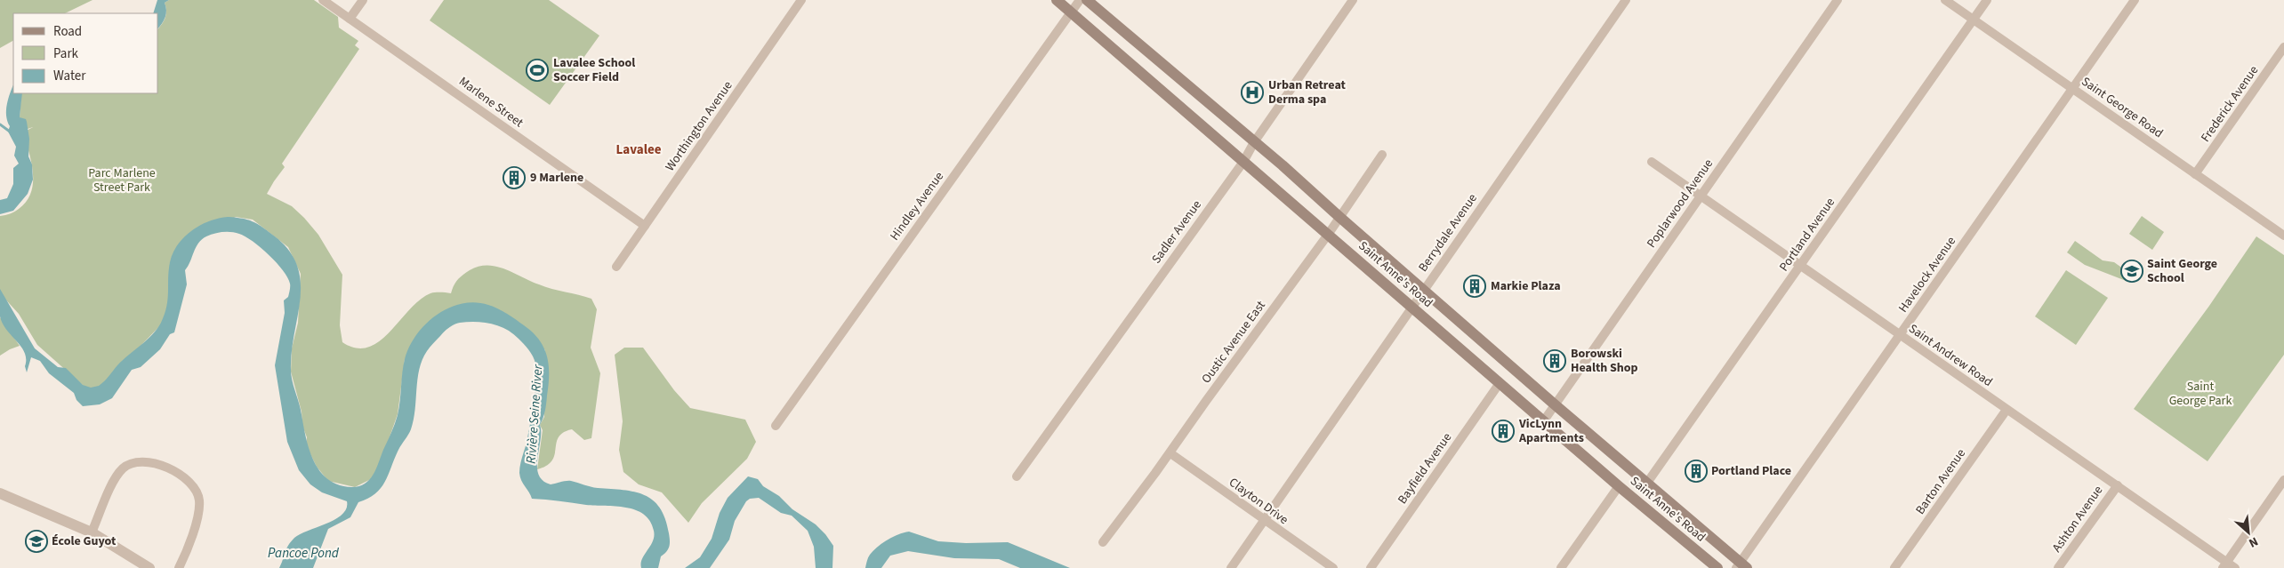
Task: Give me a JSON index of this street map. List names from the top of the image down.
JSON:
{
  "streets": {
    "main road": ["Saint Anne's Road"],
    "street": [
      "Marlene Street",
      "Frederick Avenue",
      "Saint George Road",
      "Worthington Avenue",
      "Poplarwood Avenue",
      "Hindley Avenue",
      "Sadler Avenue",
      "Berrydale Avenue",
      "Portland Avenue",
      "Havelock Avenue",
      "Oustic Avenue East",
      "Saint Andrew Road",
      "Bayfield Avenue",
      "Barton Avenue",
      "Clayton Drive",
      "Ashton Avenue"
    ]
  },
  "crossings": [
    ["Marlene Street", "Worthington Avenue"],
    ["Frederick Avenue", "Saint George Road"],
    ["Saint George Road", "Portland Avenue"],
    ["Saint George Road", "Havelock Avenue"],
    ["Poplarwood Avenue", "Saint Anne's Road"],
    ["Poplarwood Avenue", "Saint Andrew Road"],
    ["Hindley Avenue", "Saint Anne's Road"],
    ["Sadler Avenue", "Saint Anne's Road"],
    ["Berrydale Avenue", "Saint Anne's Road"],
    ["Berrydale Avenue", "Clayton Drive"],
    ["Portland Avenue", "Saint Anne's Road"],
    ["Portland Avenue", "Saint Andrew Road"],
    ["Saint Anne's Road", "Havelock Avenue"],
    ["Saint Anne's Road", "Oustic Avenue East"],
    ["Saint Anne's Road", "Bayfield Avenue"],
    ["Havelock Avenue", "Saint Andrew Road"],
    ["Oustic Avenue East", "Clayton Drive"],
    ["Saint Andrew Road", "Barton Avenue"],
    ["Saint Andrew Road", "Ashton Avenue"]
  ],
  "districts": ["Lavalee"],
  "water": ["Rivière Seine River", "Pancoe Pond"],
  "parks": ["Parc Marlene Street Park", "Saint George Park"],
  "places": {
    "sports": ["Lavalee School Soccer Field"],
    "hospital": ["Urban Retreat Derma spa"],
    "building": [
      "9 Marlene",
      "Markie Plaza",
      "Borowski Health Shop",
      "VicLynn Apartments",
      "Portland Place"
    ],
    "school or university": ["Saint George School", "École Guyot"]
  },
  "legend": ["Road", "Park", "Water"],
  "north": "bottom right"
}
